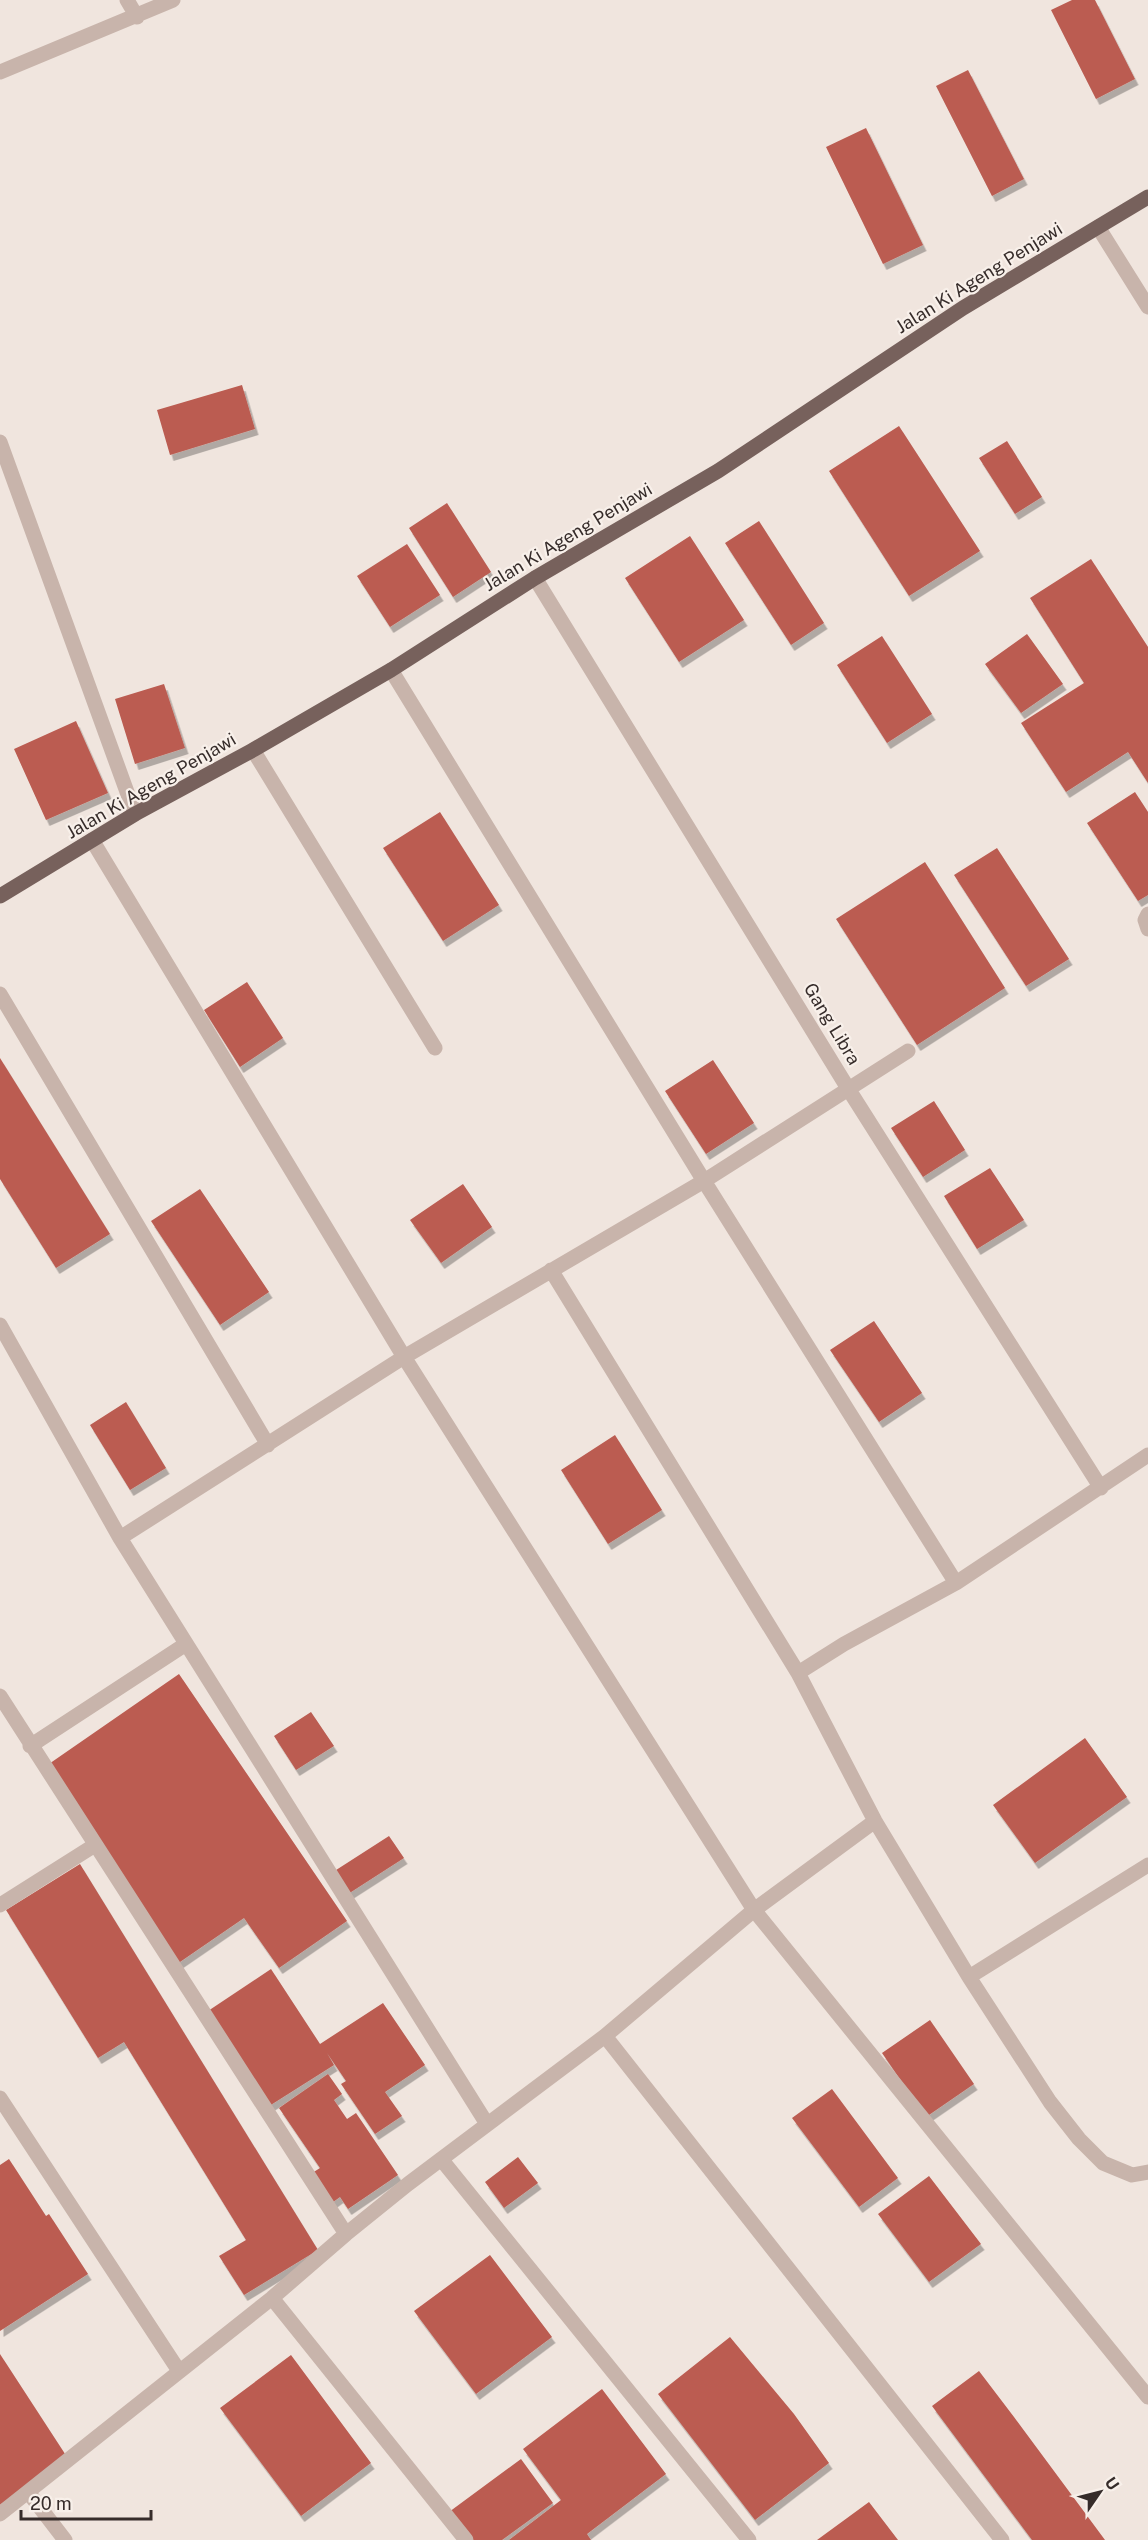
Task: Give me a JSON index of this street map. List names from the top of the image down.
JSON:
{
  "streets": {
    "main road": ["Jalan Ki Ageng Penjawi"],
    "street": ["Gang Libra"]
  },
  "crossings": [
    ["Jalan Ki Ageng Penjawi", "Gang Libra"]
  ],
  "scale_bar": "20 m",
  "north": "top right"
}
